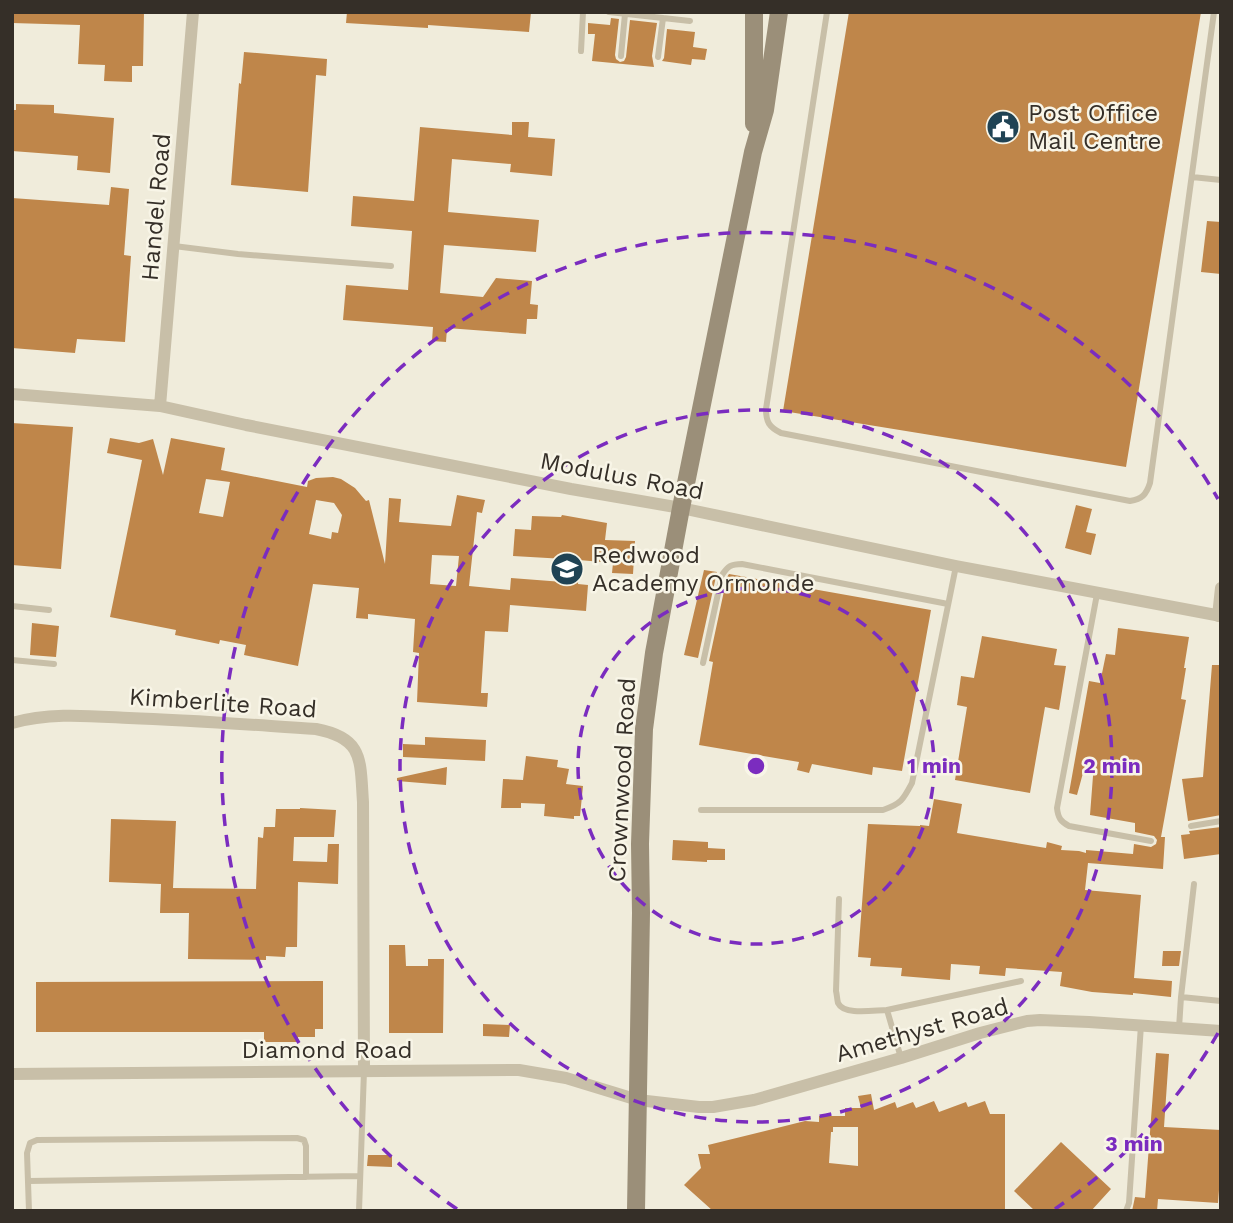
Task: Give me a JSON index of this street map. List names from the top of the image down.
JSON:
{
  "streets": {
    "main road": ["Crownwood Road"],
    "street": [
      "Handel Road",
      "Modulus Road",
      "Kimberlite Road",
      "Amethyst Road",
      "Diamond Road"
    ]
  },
  "crossings": [
    ["Handel Road", "Modulus Road"],
    ["Modulus Road", "Crownwood Road"],
    ["Kimberlite Road", "Diamond Road"],
    ["Crownwood Road", "Amethyst Road"],
    ["Crownwood Road", "Diamond Road"],
    ["Amethyst Road", "Diamond Road"]
  ],
  "places": {
    "public building": ["Post Office Mail Centre"],
    "school or university": ["Redwood Academy Ormonde"]
  },
  "rings": ["1 min", "2 min", "3 min"]
}
